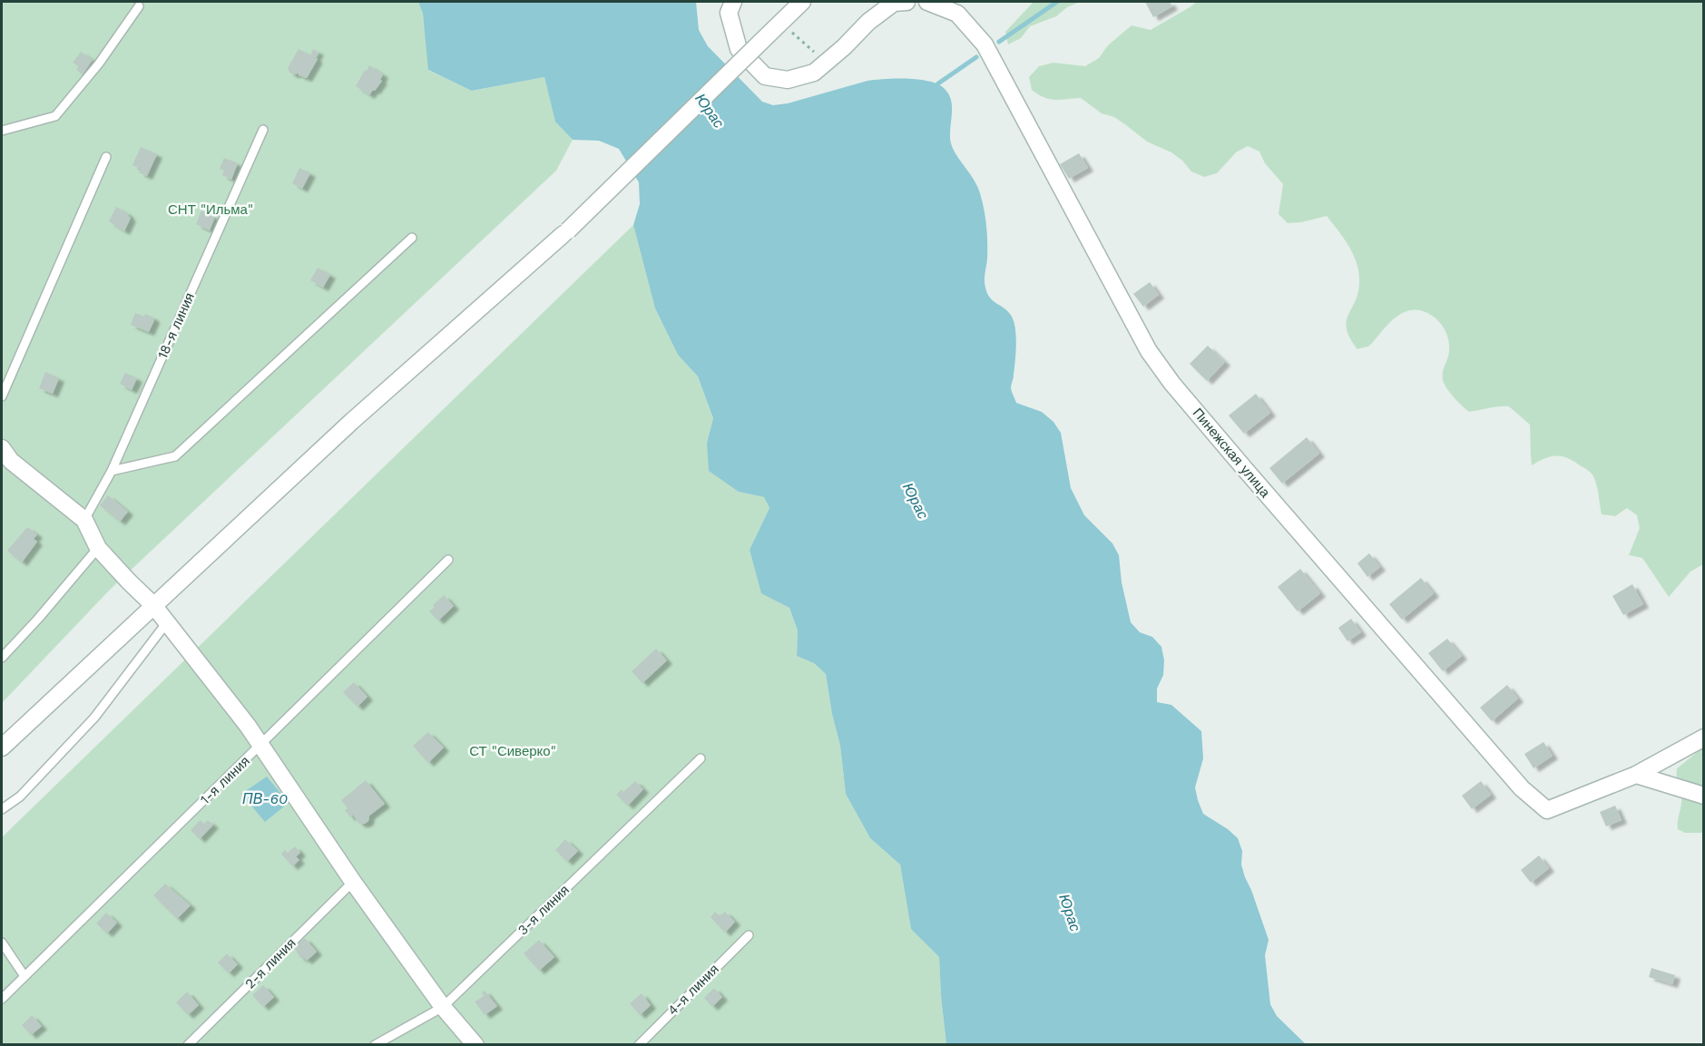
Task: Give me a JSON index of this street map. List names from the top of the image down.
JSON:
{
  "streets": {
    "street": ["Пинежская улица"],
    "lane": [
      "18-я линия",
      "1-я линия",
      "3-я линия",
      "2-я линия",
      "4-я линия"
    ]
  },
  "water": ["Юрас", "ПВ-60"],
  "parks": ["СНТ \"Ильма\"", "СТ \"Сиверко\""]
}
